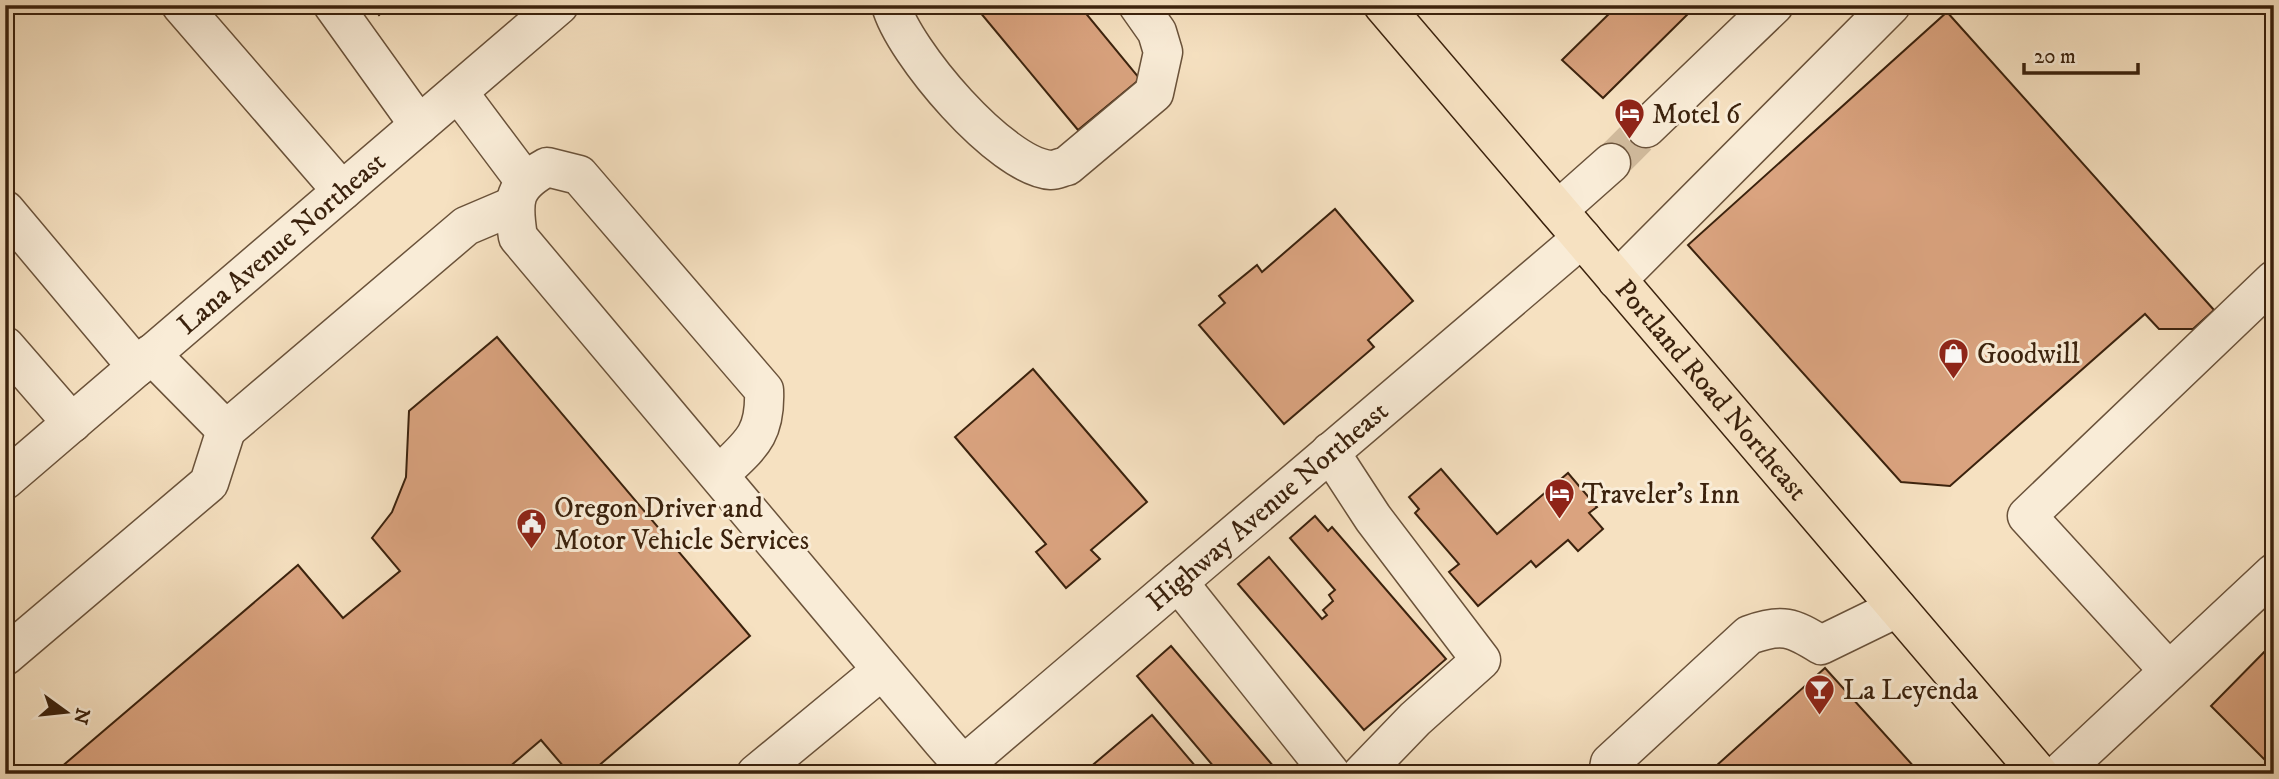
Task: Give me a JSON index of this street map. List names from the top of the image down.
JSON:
{
  "streets": {
    "main road": ["Portland Road Northeast"],
    "street": ["Lana Avenue Northeast", "Highway Avenue Northeast"]
  },
  "crossings": [
    ["Portland Road Northeast", "Highway Avenue Northeast"]
  ],
  "places": {
    "hotel": ["Motel 6", "Traveler's Inn"],
    "shop": ["Goodwill"],
    "public building": ["Oregon Driver and Motor Vehicle Services"],
    "bar": ["La Leyenda"]
  },
  "scale_bar": "20 m",
  "north": "right"
}
